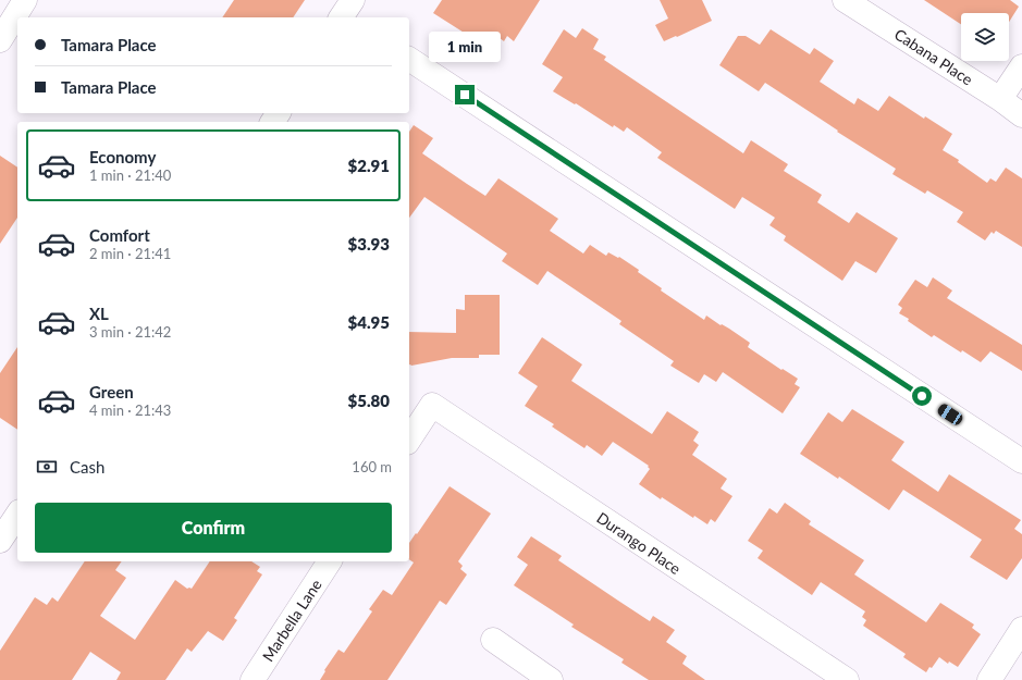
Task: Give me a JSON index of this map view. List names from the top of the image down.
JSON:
{
  "streets": {
    "street": ["Cabana Place", "Durango Place", "Marbella Lane"]
  },
  "page": {
    "banner": ["Tamara Place", "Tamara Place"],
    "bubble": "1 min",
    "list": [
      {
        "name": "Economy",
        "note": "1 min · 21:40",
        "value": "$2.91"
      },
      {
        "name": "Comfort",
        "note": "2 min · 21:41",
        "value": "$3.93"
      },
      {
        "name": "XL",
        "note": "3 min · 21:42",
        "value": "$4.95"
      },
      {
        "name": "Green",
        "note": "4 min · 21:43",
        "value": "$5.80"
      }
    ],
    "pay": ["Cash", "160 m"],
    "buttons": "Confirm"
  }
}
